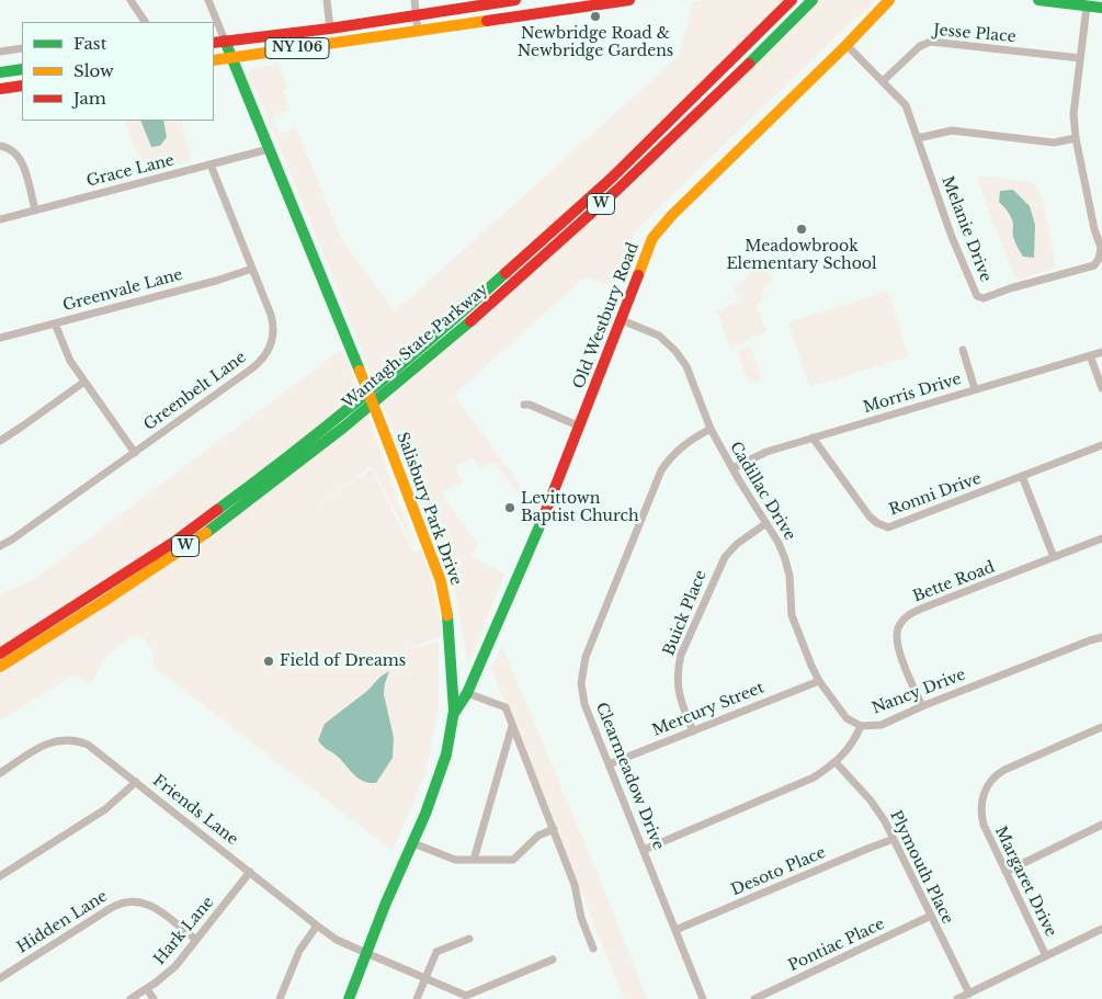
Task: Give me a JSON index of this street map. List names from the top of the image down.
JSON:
{
  "streets": {
    "main road": [
      "NY 106",
      "W",
      "Old Westbury Road",
      "Wantagh State Parkway",
      "Salisbury Park Drive"
    ],
    "street": [
      "Jesse Place",
      "Grace Lane",
      "Melanie Drive",
      "Greenvale Lane",
      "Greenbelt Lane",
      "Morris Drive",
      "Cadillac Drive",
      "Ronni Drive",
      "Bette Road",
      "Buick Place",
      "Nancy Drive",
      "Mercury Street",
      "Clearmeadow Drive",
      "Friends Lane",
      "Plymouth Place",
      "Desoto Place",
      "Margaret Drive",
      "Hidden Lane",
      "Hark Lane",
      "Pontiac Place"
    ]
  },
  "crossings": [
    ["Jesse Place", "Melanie Drive"],
    ["NY 106", "Salisbury Park Drive"],
    ["Grace Lane", "Greenbelt Lane"],
    ["Grace Lane", "Salisbury Park Drive"],
    ["Melanie Drive", "Old Westbury Road"],
    ["Greenvale Lane", "Greenbelt Lane"],
    ["Old Westbury Road", "Cadillac Drive"],
    ["Old Westbury Road", "Salisbury Park Drive"],
    ["Morris Drive", "Cadillac Drive"],
    ["Morris Drive", "Ronni Drive"],
    ["Cadillac Drive", "Buick Place"],
    ["Cadillac Drive", "Nancy Drive"],
    ["Cadillac Drive", "Mercury Street"],
    ["Cadillac Drive", "Clearmeadow Drive"],
    ["Salisbury Park Drive", "Friends Lane"],
    ["Bette Road", "Nancy Drive"],
    ["Buick Place", "Mercury Street"],
    ["Nancy Drive", "Clearmeadow Drive"],
    ["Nancy Drive", "Plymouth Place"],
    ["Mercury Street", "Clearmeadow Drive"],
    ["Clearmeadow Drive", "Desoto Place"],
    ["Friends Lane", "Hark Lane"],
    ["Plymouth Place", "Desoto Place"],
    ["Plymouth Place", "Pontiac Place"],
    ["Hidden Lane", "Hark Lane"]
  ],
  "places": [
    "Newbridge Road & Newbridge Gardens",
    "Meadowbrook Elementary School",
    "Levittown Baptist Church",
    "Field of Dreams"
  ],
  "legend": ["Fast", "Slow", "Jam"]
}
